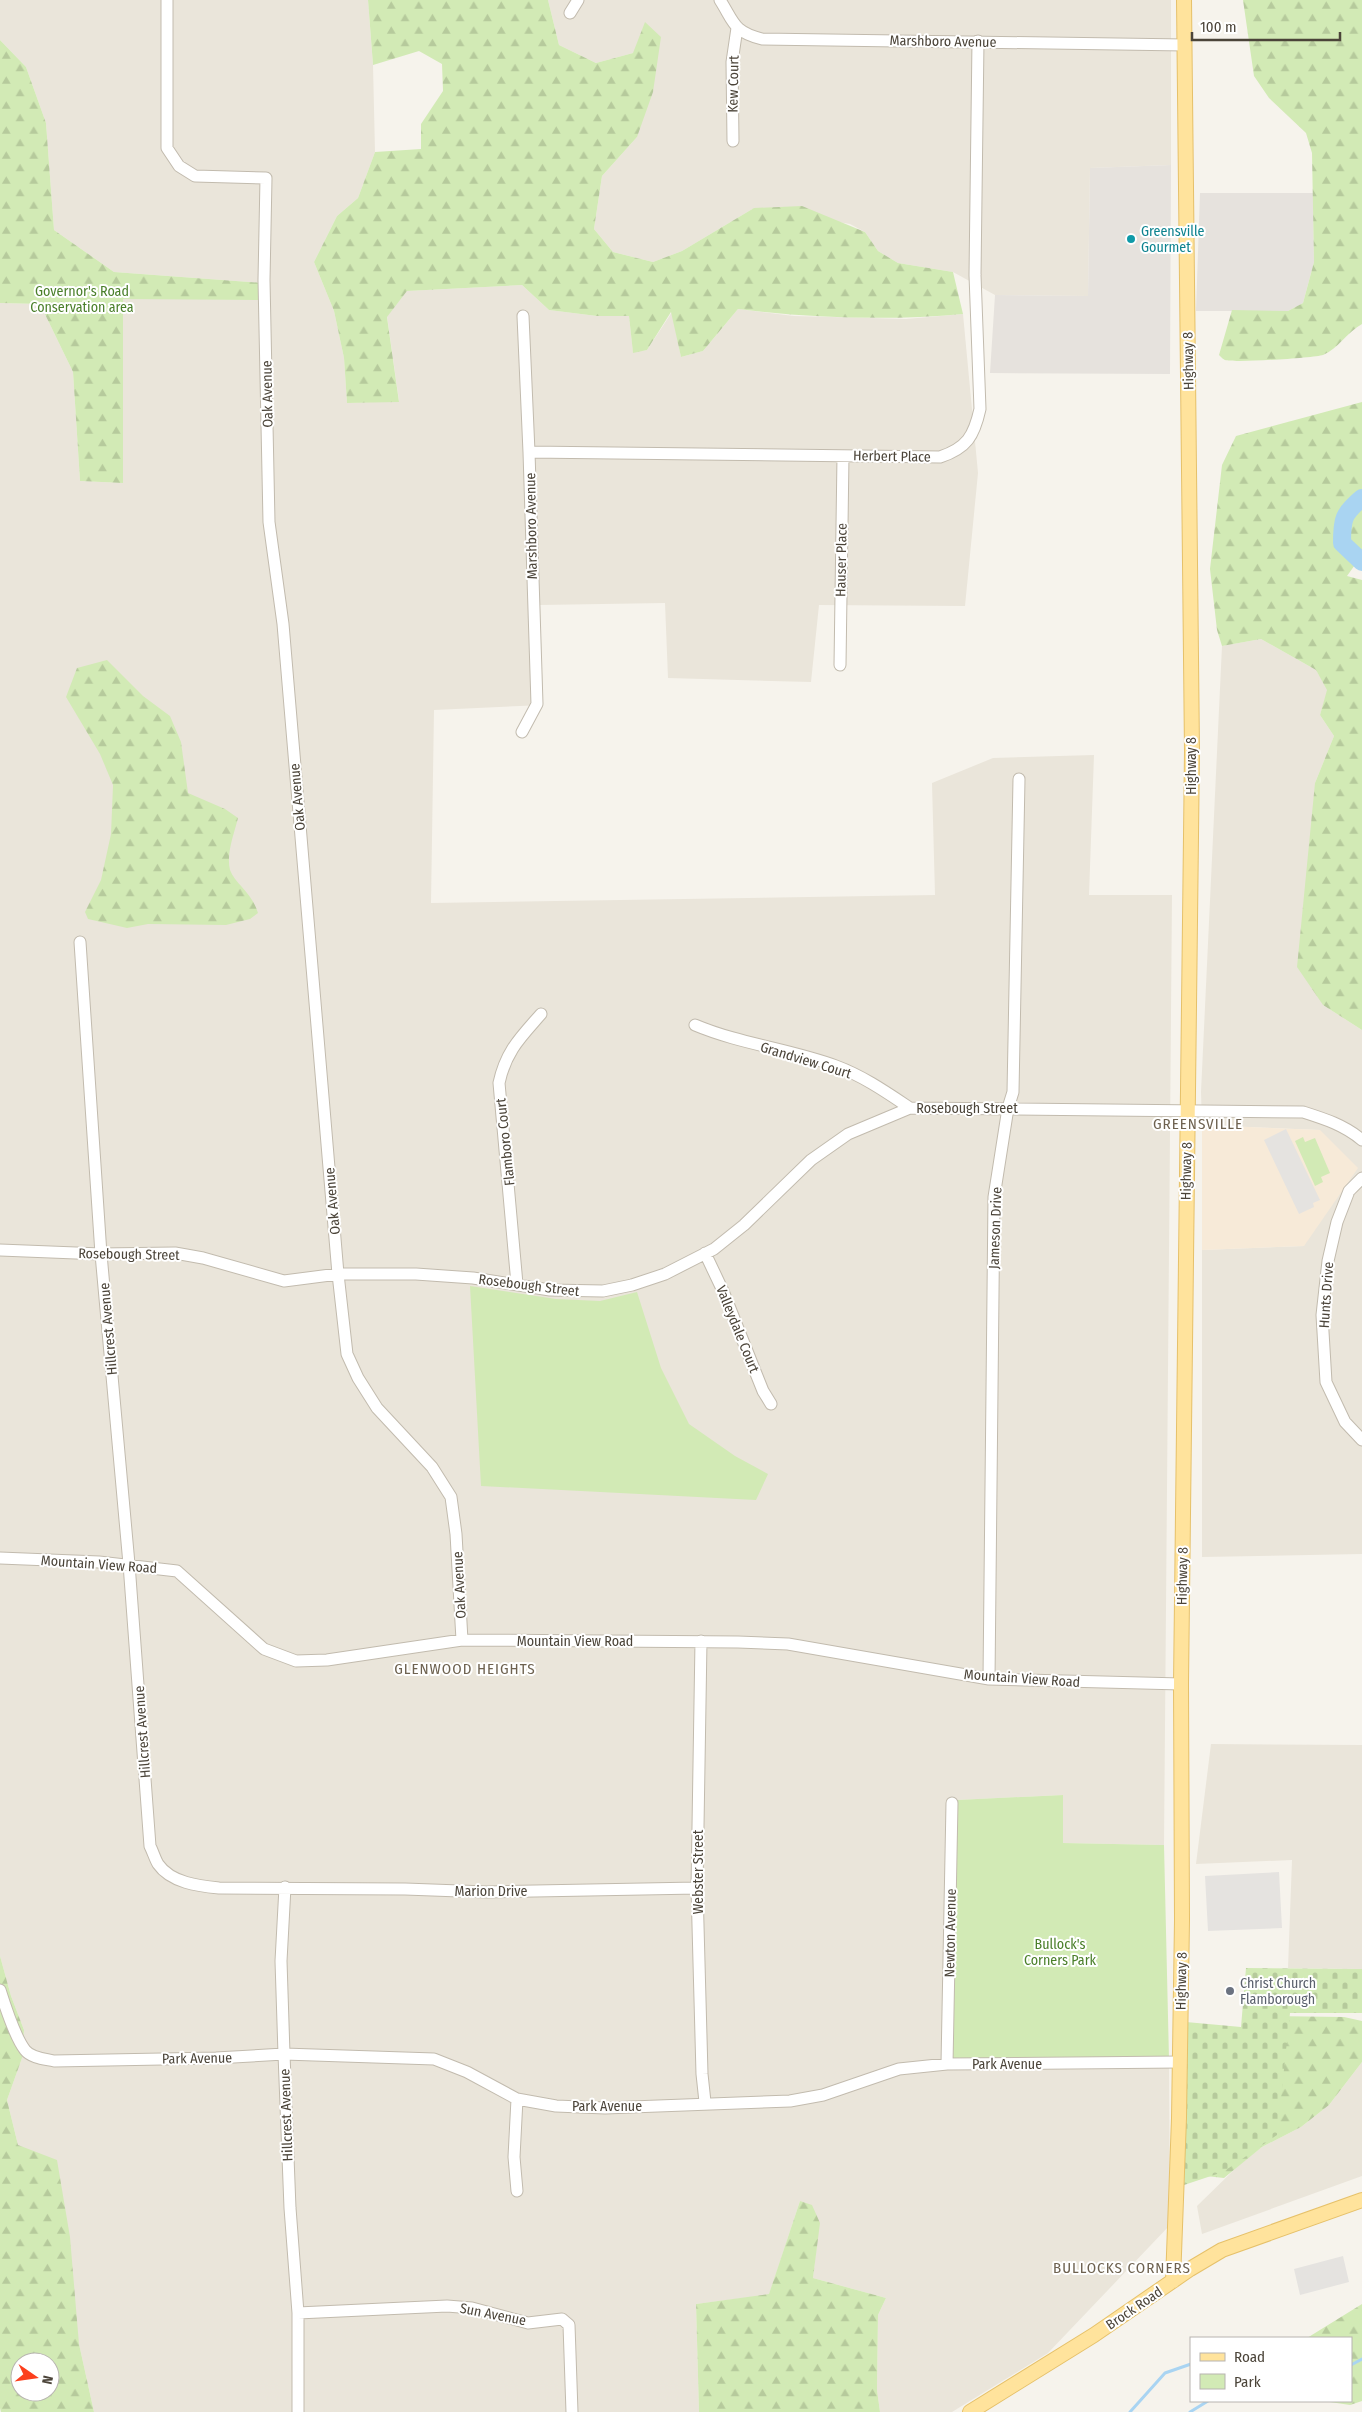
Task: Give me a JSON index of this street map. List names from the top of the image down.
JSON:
{
  "streets": {
    "main road": ["Highway 8", "Brock Road"],
    "street": [
      "Marshboro Avenue",
      "Kew Court",
      "Oak Avenue",
      "Herbert Place",
      "Hauser Place",
      "Grandview Court",
      "Rosebough Street",
      "Flamboro Court",
      "Jameson Drive",
      "Hunts Drive",
      "Hillcrest Avenue",
      "Valleydale Court",
      "Mountain View Road",
      "Webster Street",
      "Marion Drive",
      "Newton Avenue",
      "Park Avenue",
      "Sun Avenue"
    ]
  },
  "crossings": [
    ["Marshboro Avenue", "Kew Court"],
    ["Marshboro Avenue", "Highway 8"],
    ["Marshboro Avenue", "Herbert Place"],
    ["Highway 8", "Rosebough Street"],
    ["Highway 8", "Mountain View Road"],
    ["Highway 8", "Park Avenue"],
    ["Highway 8", "Brock Road"],
    ["Oak Avenue", "Rosebough Street"],
    ["Oak Avenue", "Mountain View Road"],
    ["Herbert Place", "Hauser Place"],
    ["Grandview Court", "Rosebough Street"],
    ["Rosebough Street", "Flamboro Court"],
    ["Rosebough Street", "Jameson Drive"],
    ["Rosebough Street", "Hillcrest Avenue"],
    ["Rosebough Street", "Valleydale Court"],
    ["Jameson Drive", "Mountain View Road"],
    ["Hillcrest Avenue", "Mountain View Road"],
    ["Hillcrest Avenue", "Marion Drive"],
    ["Hillcrest Avenue", "Park Avenue"],
    ["Hillcrest Avenue", "Sun Avenue"],
    ["Mountain View Road", "Webster Street"],
    ["Webster Street", "Marion Drive"],
    ["Webster Street", "Park Avenue"],
    ["Newton Avenue", "Park Avenue"]
  ],
  "districts": ["GREENSVILLE", "GLENWOOD HEIGHTS", "BULLOCKS CORNERS"],
  "parks": ["Governor's Road Conservation area", "Bullock's Corners Park"],
  "places": ["Greensville Gourmet", "Christ Church Flamborough"],
  "legend": ["Road", "Park"],
  "scale_bar": "100 m",
  "north": "right"
}
